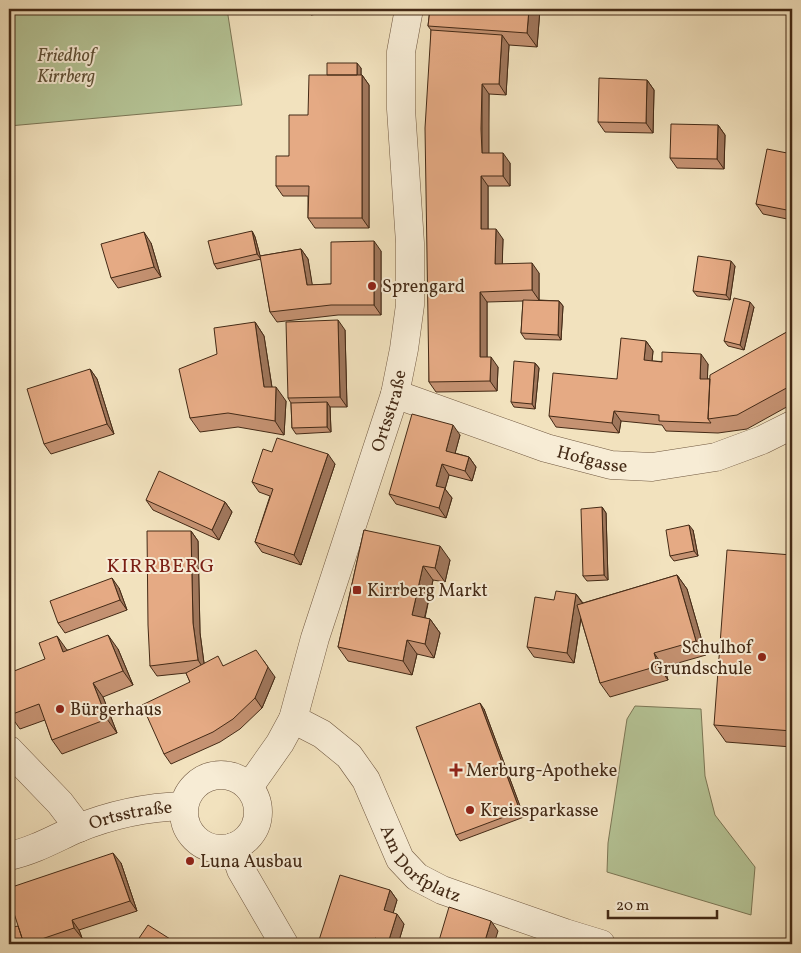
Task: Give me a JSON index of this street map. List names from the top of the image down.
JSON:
{
  "streets": {
    "street": ["Ortsstraße", "Hofgasse", "Am Dorfplatz"]
  },
  "crossings": [
    ["Ortsstraße", "Hofgasse"],
    ["Ortsstraße", "Am Dorfplatz"]
  ],
  "districts": ["KIRRBERG"],
  "parks": ["Friedhof Kirrberg"],
  "places": {
    "other": [
      "Sprengard",
      "Schulhof Grundschule",
      "Bürgerhaus",
      "Kreissparkasse",
      "Luna Ausbau"
    ],
    "transit": ["Kirrberg Markt"],
    "health": ["Merburg-Apotheke"]
  },
  "scale_bar": "20 m"
}
